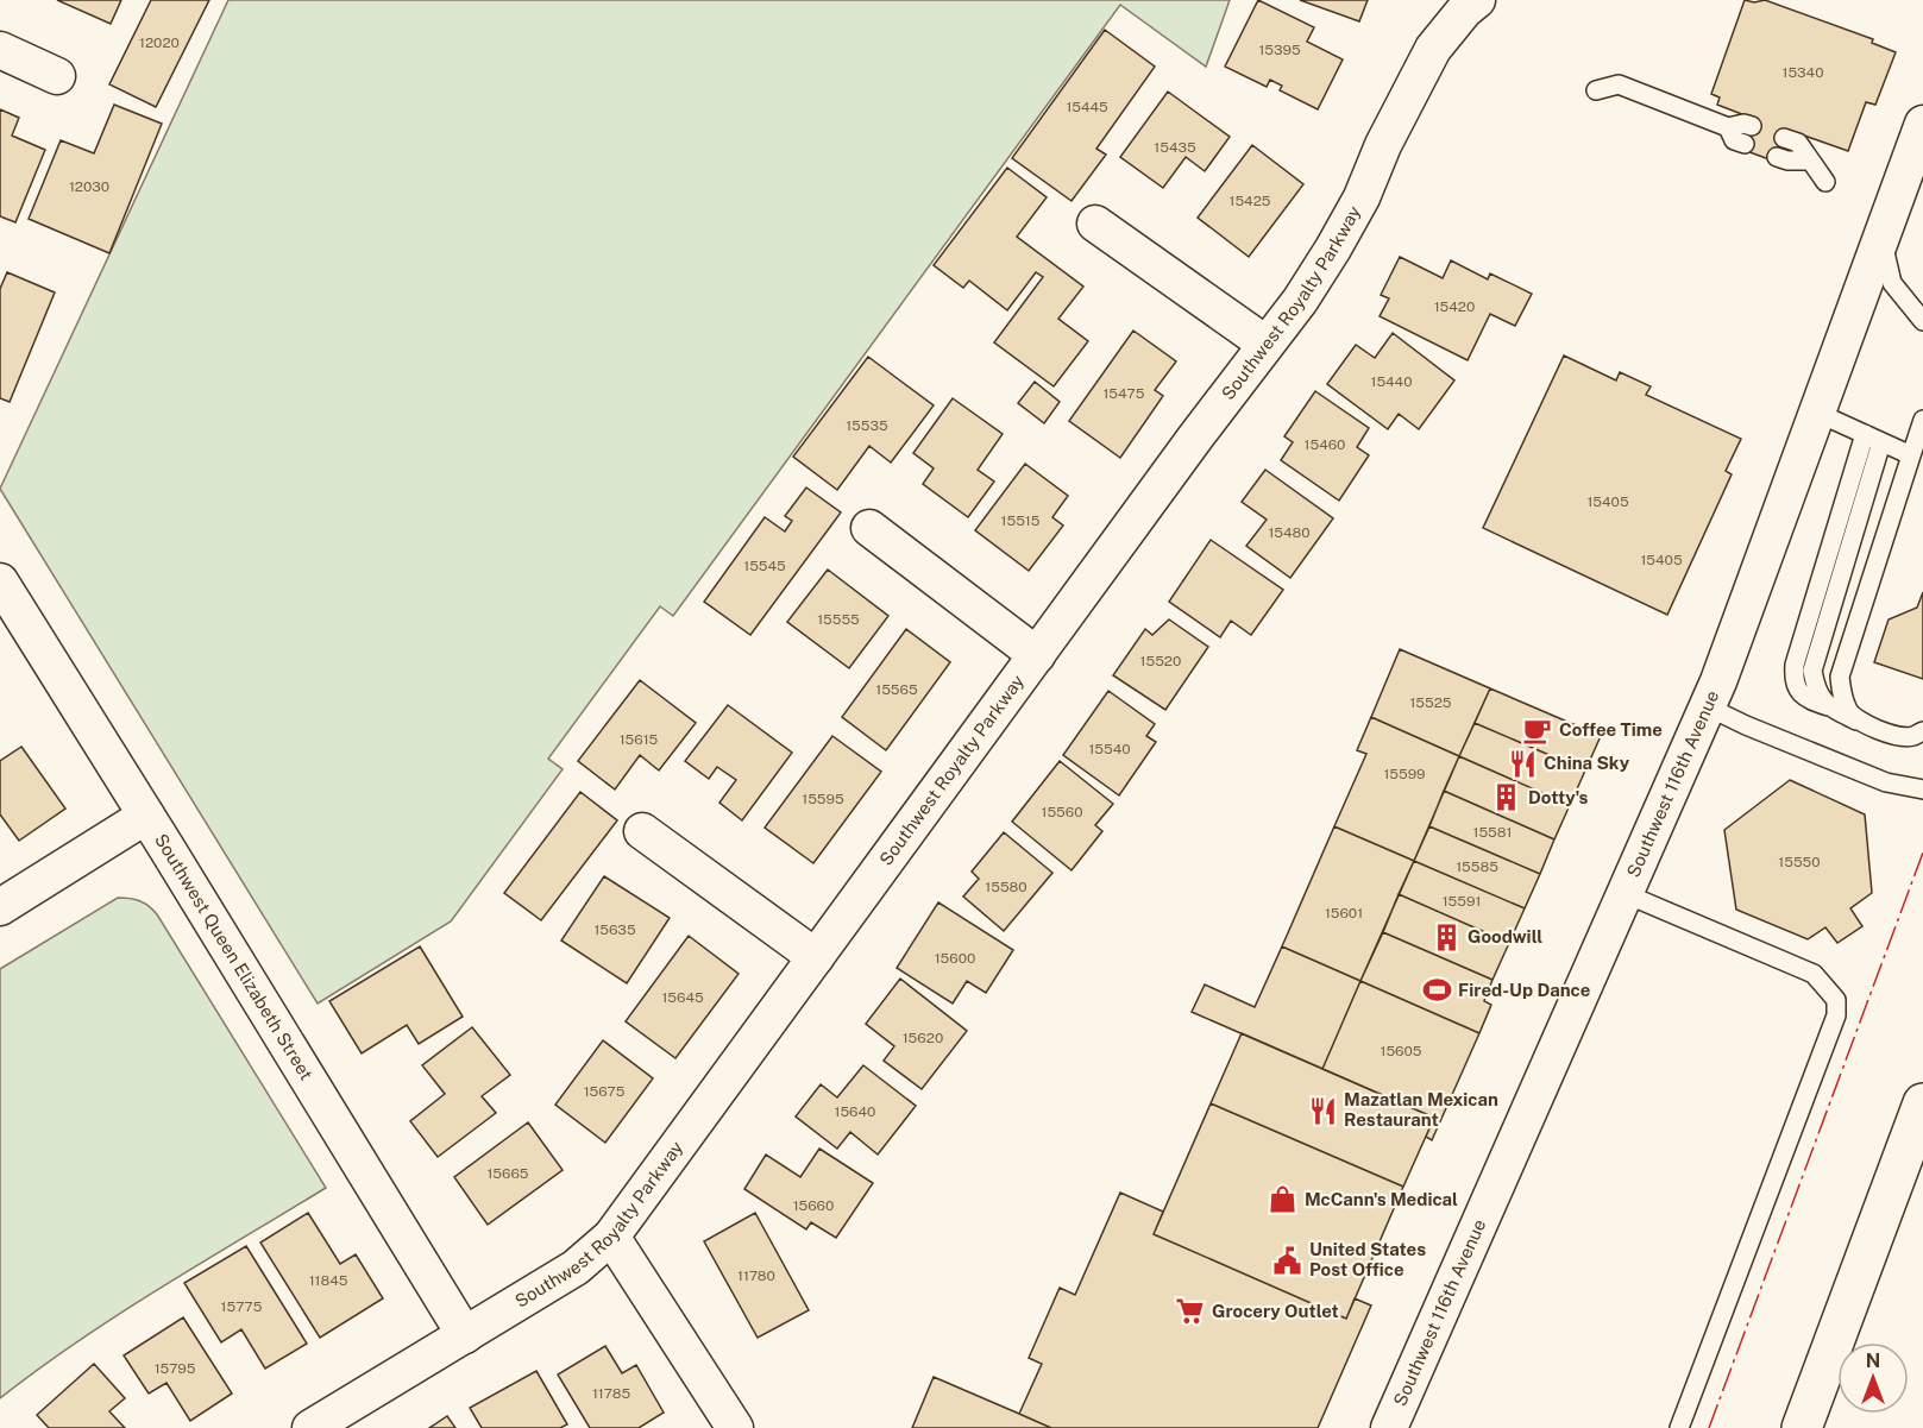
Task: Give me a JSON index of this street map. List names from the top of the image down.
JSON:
{
  "streets": {
    "street": ["Southwest Royalty Parkway", "Southwest 116th Avenue", "Southwest Queen Elizabeth Street"]
  },
  "crossings": [
    ["Southwest Royalty Parkway", "Southwest Queen Elizabeth Street"]
  ],
  "places": {
    "cafe": ["Coffee Time"],
    "restaurant": ["China Sky", "Mazatlan Mexican Restaurant"],
    "building": ["Dotty's", "Goodwill"],
    "sports": ["Fired-Up Dance"],
    "shop": ["McCann's Medical"],
    "public building": ["United States Post Office"],
    "supermarket": ["Grocery Outlet"]
  },
  "house_numbers": [
    "12020",
    "15395",
    "15340",
    "15445",
    "15435",
    "12030",
    "15425",
    "15420",
    "15440",
    "15475",
    "15535",
    "15460",
    "15405",
    "15515",
    "15480",
    "15405",
    "15545",
    "15555",
    "15520",
    "15565",
    "15525",
    "15615",
    "15540",
    "15599",
    "15595",
    "15560",
    "15581",
    "15550",
    "15585",
    "15580",
    "15591",
    "15601",
    "15635",
    "15600",
    "15645",
    "15620",
    "15605",
    "15675",
    "15640",
    "15665",
    "15660",
    "11780",
    "11845",
    "15775",
    "15795",
    "11785"
  ],
  "north": "top"
}
